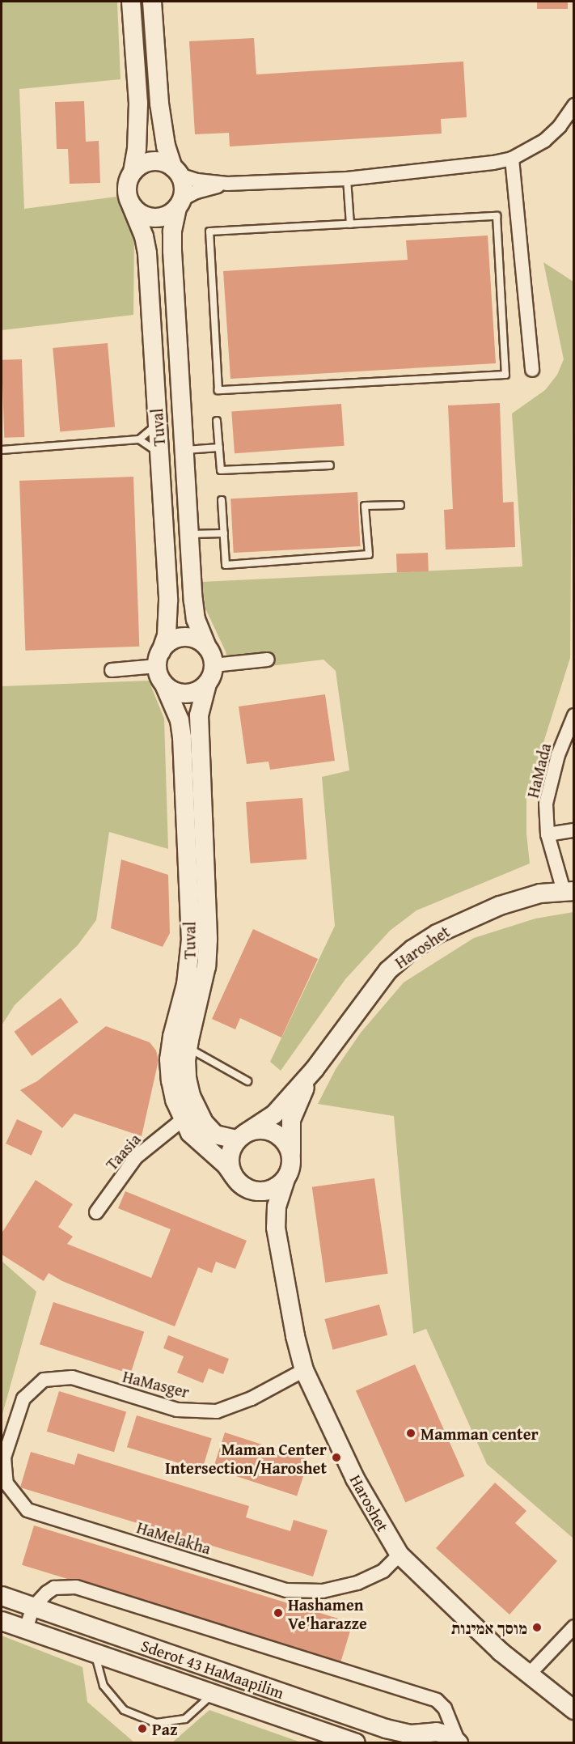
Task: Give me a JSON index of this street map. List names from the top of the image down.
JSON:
{
  "streets": {
    "street": [
      "Tuval",
      "HaMada",
      "Haroshet",
      "Taasia",
      "HaMasger",
      "HaMelakha",
      "Sderot 43 HaMaapilim"
    ]
  },
  "crossings": [
    ["Tuval", "Haroshet"],
    ["Tuval", "Taasia"],
    ["HaMada", "Haroshet"],
    ["Haroshet", "HaMasger"],
    ["Haroshet", "HaMelakha"],
    ["HaMasger", "HaMelakha"]
  ],
  "places": [
    "Mamman center",
    "Maman Center Intersection/Haroshet",
    "Hashamen Ve'harazze",
    "מוסך אמינות",
    "Paz"
  ]
}
